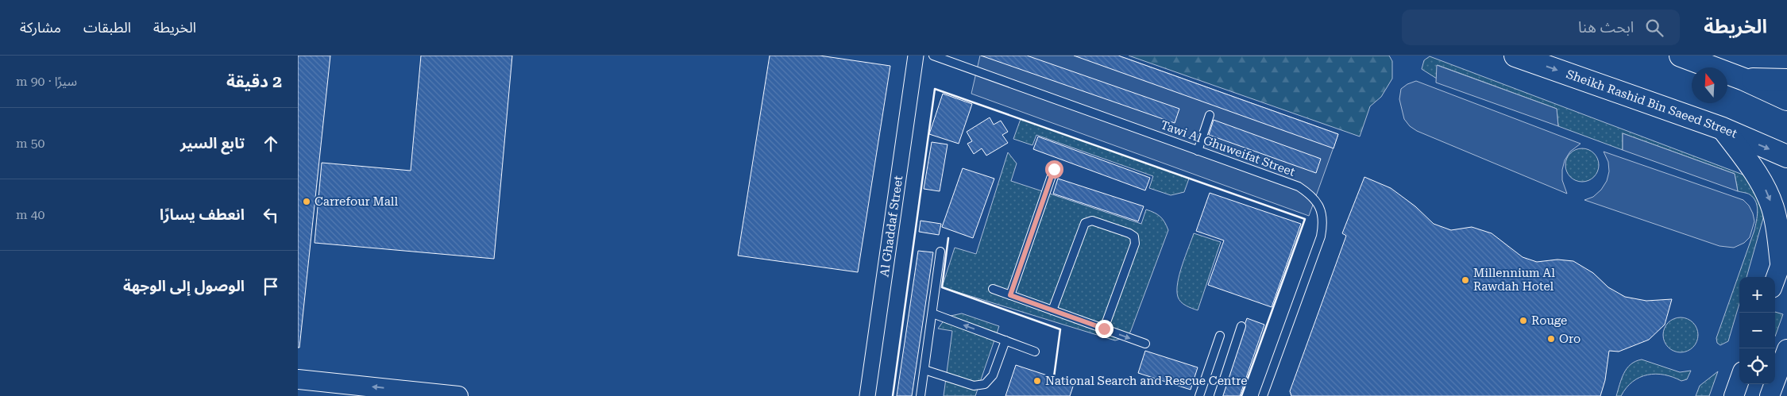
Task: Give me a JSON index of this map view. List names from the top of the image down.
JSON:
{
  "streets": {
    "main road": ["Sheikh Rashid Bin Saeed Street"],
    "street": ["Al Ghaddaf Street"],
    "lane": ["Tawi Al Ghuweifat Street"]
  },
  "places": [
    "Carrefour Mall",
    "Millennium Al Rawdah Hotel",
    "Rouge",
    "Oro",
    "National Search and Rescue Centre"
  ],
  "north": "top",
  "page": {
    "header": "الخريطة",
    "search": "ابحث هنا",
    "nav": ["الخريطة", "الطبقات", "مشاركة"],
    "heading": ["2 دقيقة", "سيرًا · 90 m"],
    "list": [
      ["تابع السير", "50 m"],
      ["انعطف يسارًا", "40 m"],
      "الوصول إلى الوجهة"
    ],
    "map_buttons": ["+", "−"]
  }
}
